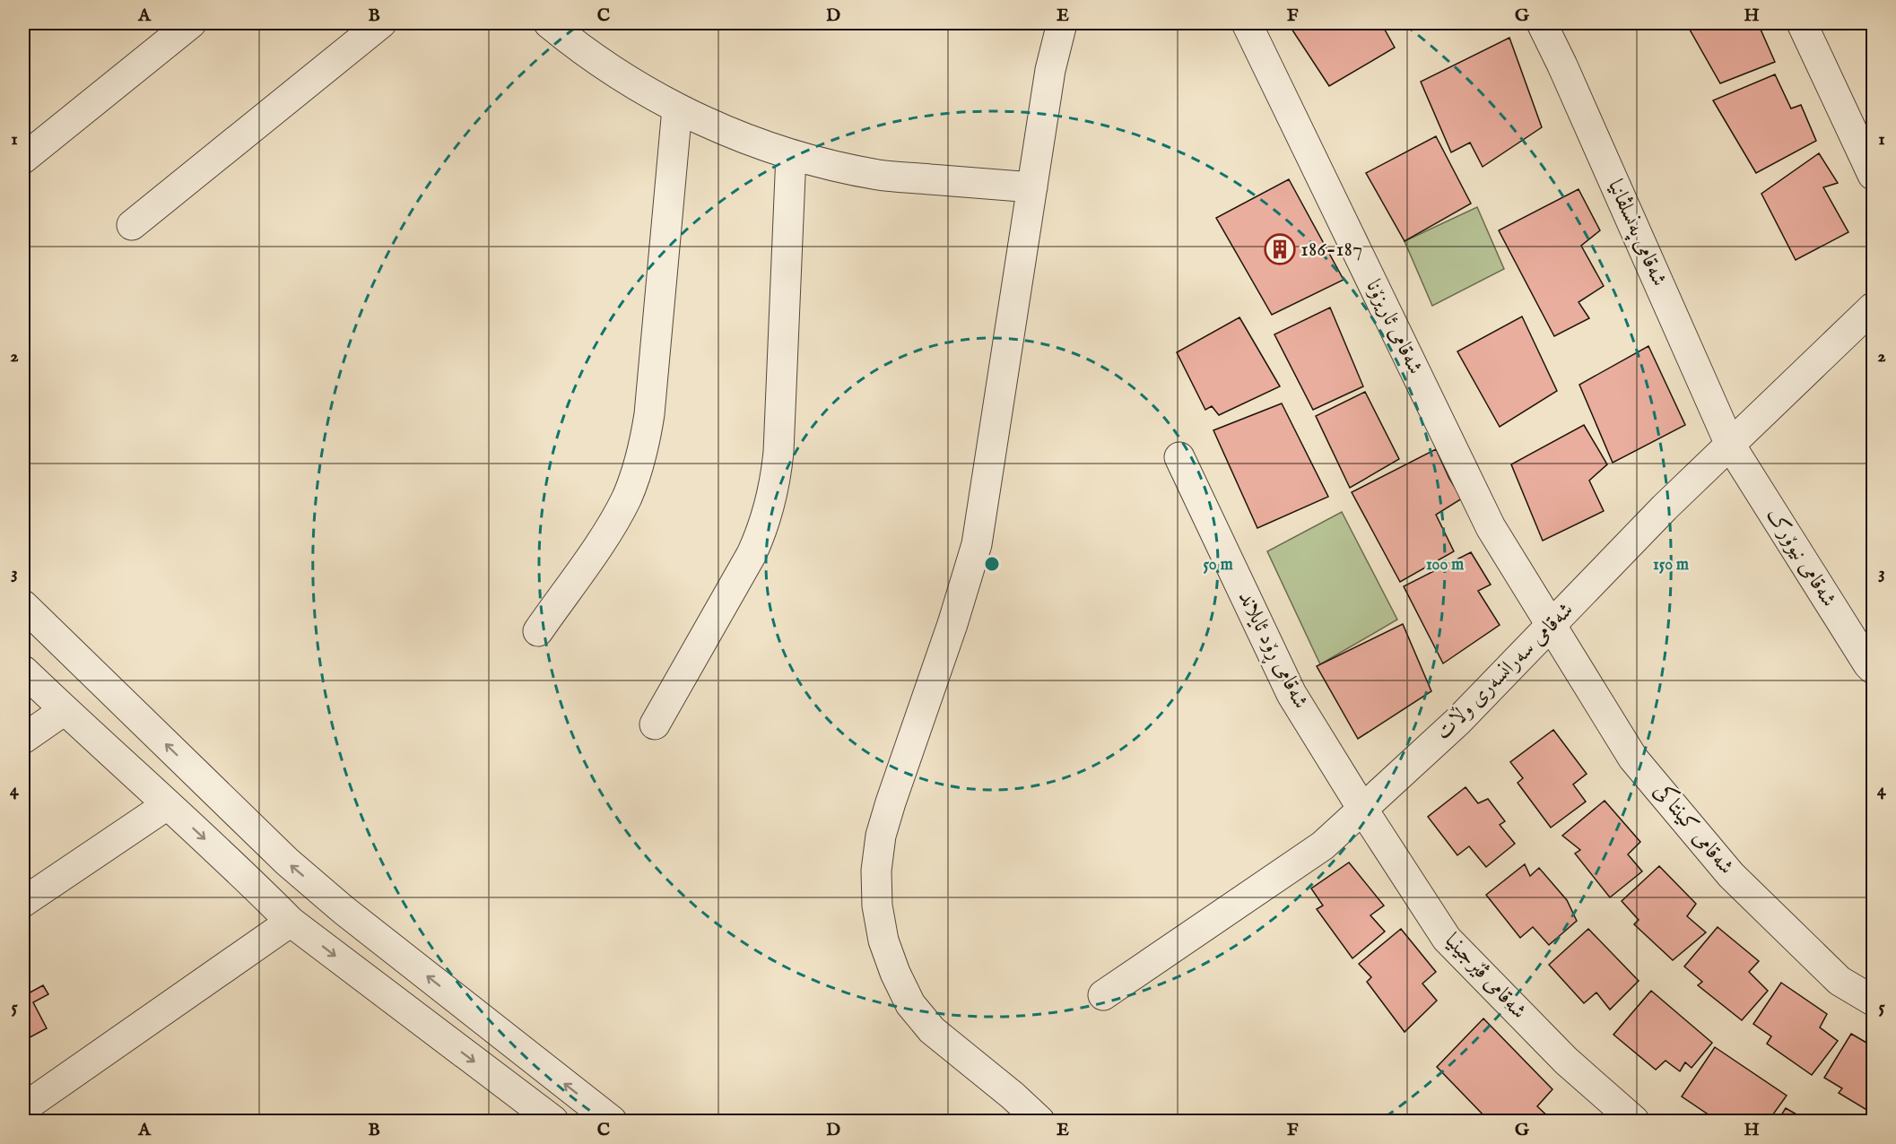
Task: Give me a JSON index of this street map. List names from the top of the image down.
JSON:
{
  "streets": {
    "street": [
      "شەقامی پەنسلڤانیا",
      "شەقامی ئاریزۆنا",
      "شەقامی نیوۆرک",
      "شەقامی ڕۆد ئایلاند",
      "شەقامی سەرانسەری وڵات",
      "شەقامی کینتاکی",
      "شەقامی ڤێرجینیا"
    ]
  },
  "crossings": [
    ["شەقامی پەنسلڤانیا", "شەقامی نیوۆرک"],
    ["شەقامی پەنسلڤانیا", "شەقامی سەرانسەری وڵات"],
    ["شەقامی ئاریزۆنا", "شەقامی سەرانسەری وڵات"],
    ["شەقامی ئاریزۆنا", "شەقامی کینتاکی"],
    ["شەقامی نیوۆرک", "شەقامی سەرانسەری وڵات"],
    ["شەقامی ڕۆد ئایلاند", "شەقامی سەرانسەری وڵات"],
    ["شەقامی ڕۆد ئایلاند", "شەقامی ڤێرجینیا"],
    ["شەقامی سەرانسەری وڵات", "شەقامی کینتاکی"],
    ["شەقامی سەرانسەری وڵات", "شەقامی ڤێرجینیا"]
  ],
  "places": {
    "building": ["186-187"]
  },
  "grid": {
    "columns": [
      "A",
      "B",
      "C",
      "D",
      "E",
      "F",
      "G",
      "H"
    ],
    "rows": [
      "1",
      "2",
      "3",
      "4",
      "5"
    ]
  },
  "rings": ["50 m", "100 m", "150 m"]
}
